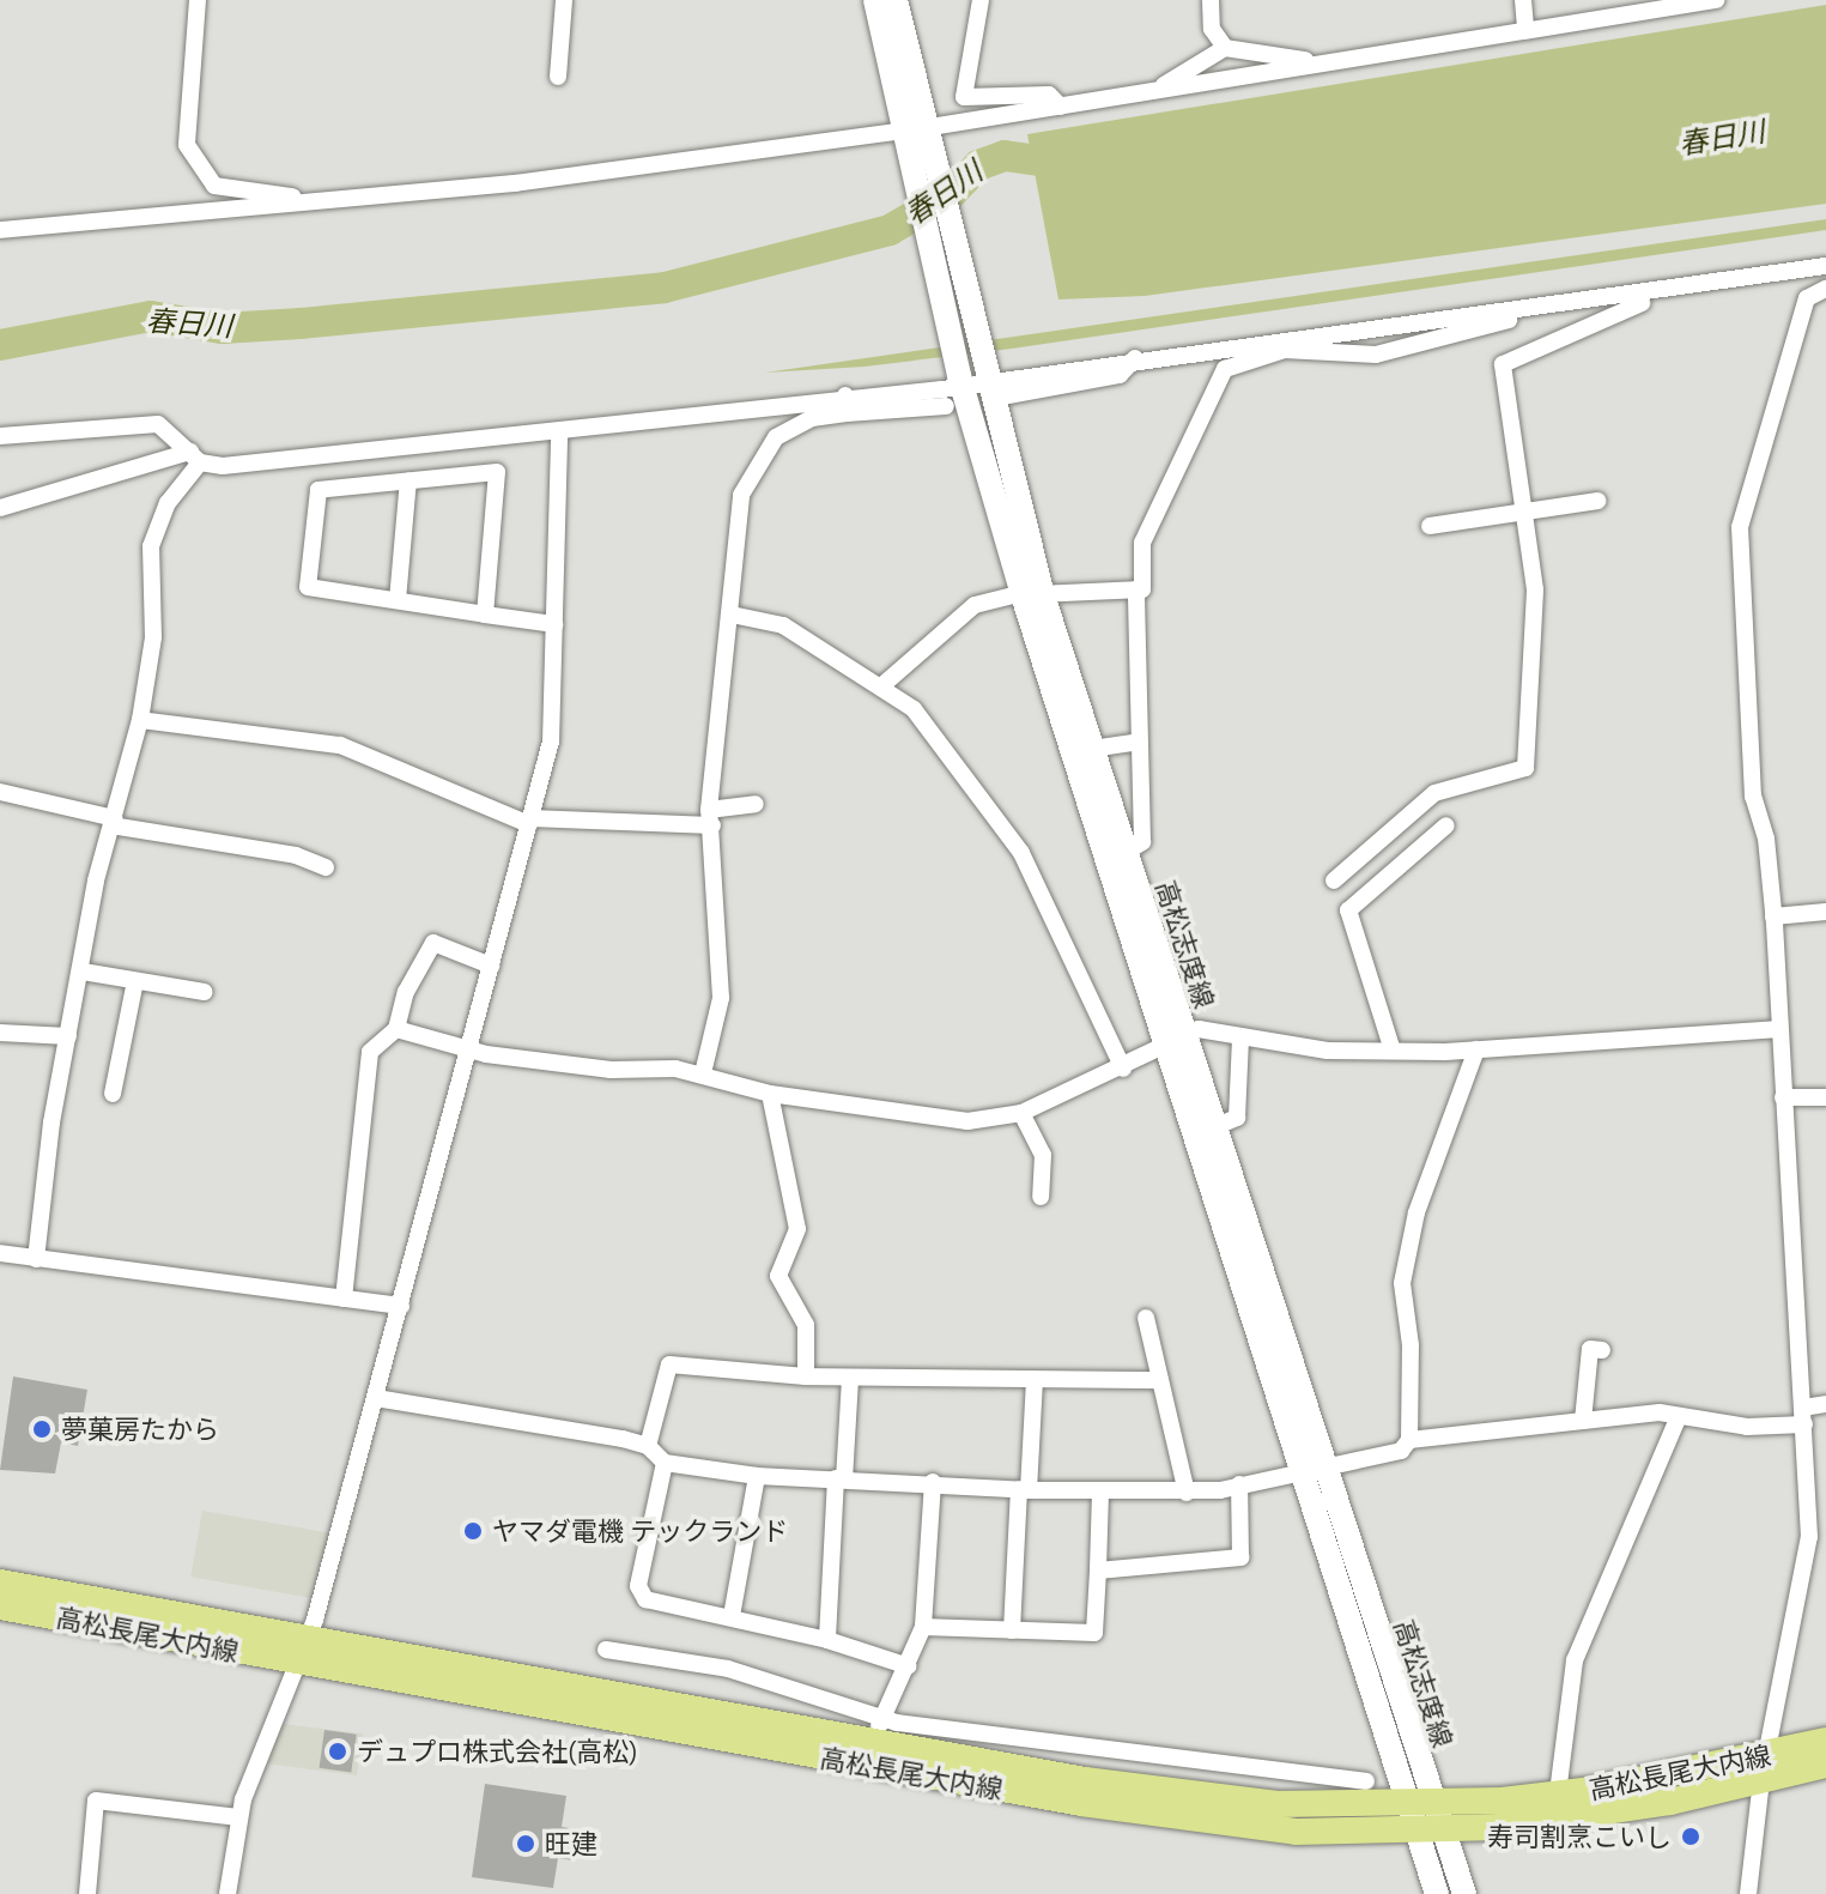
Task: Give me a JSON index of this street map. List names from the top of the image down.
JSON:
{
  "streets": {
    "main road": ["高松志度線", "高松長尾大内線"]
  },
  "crossings": [
    ["高松志度線", "高松長尾大内線"]
  ],
  "water": ["春日川"],
  "places": [
    "夢菓房たから",
    "ヤマダ電機 テックランド",
    "デュプロ株式会社(高松)",
    "寿司割烹こいし",
    "旺建"
  ]
}
